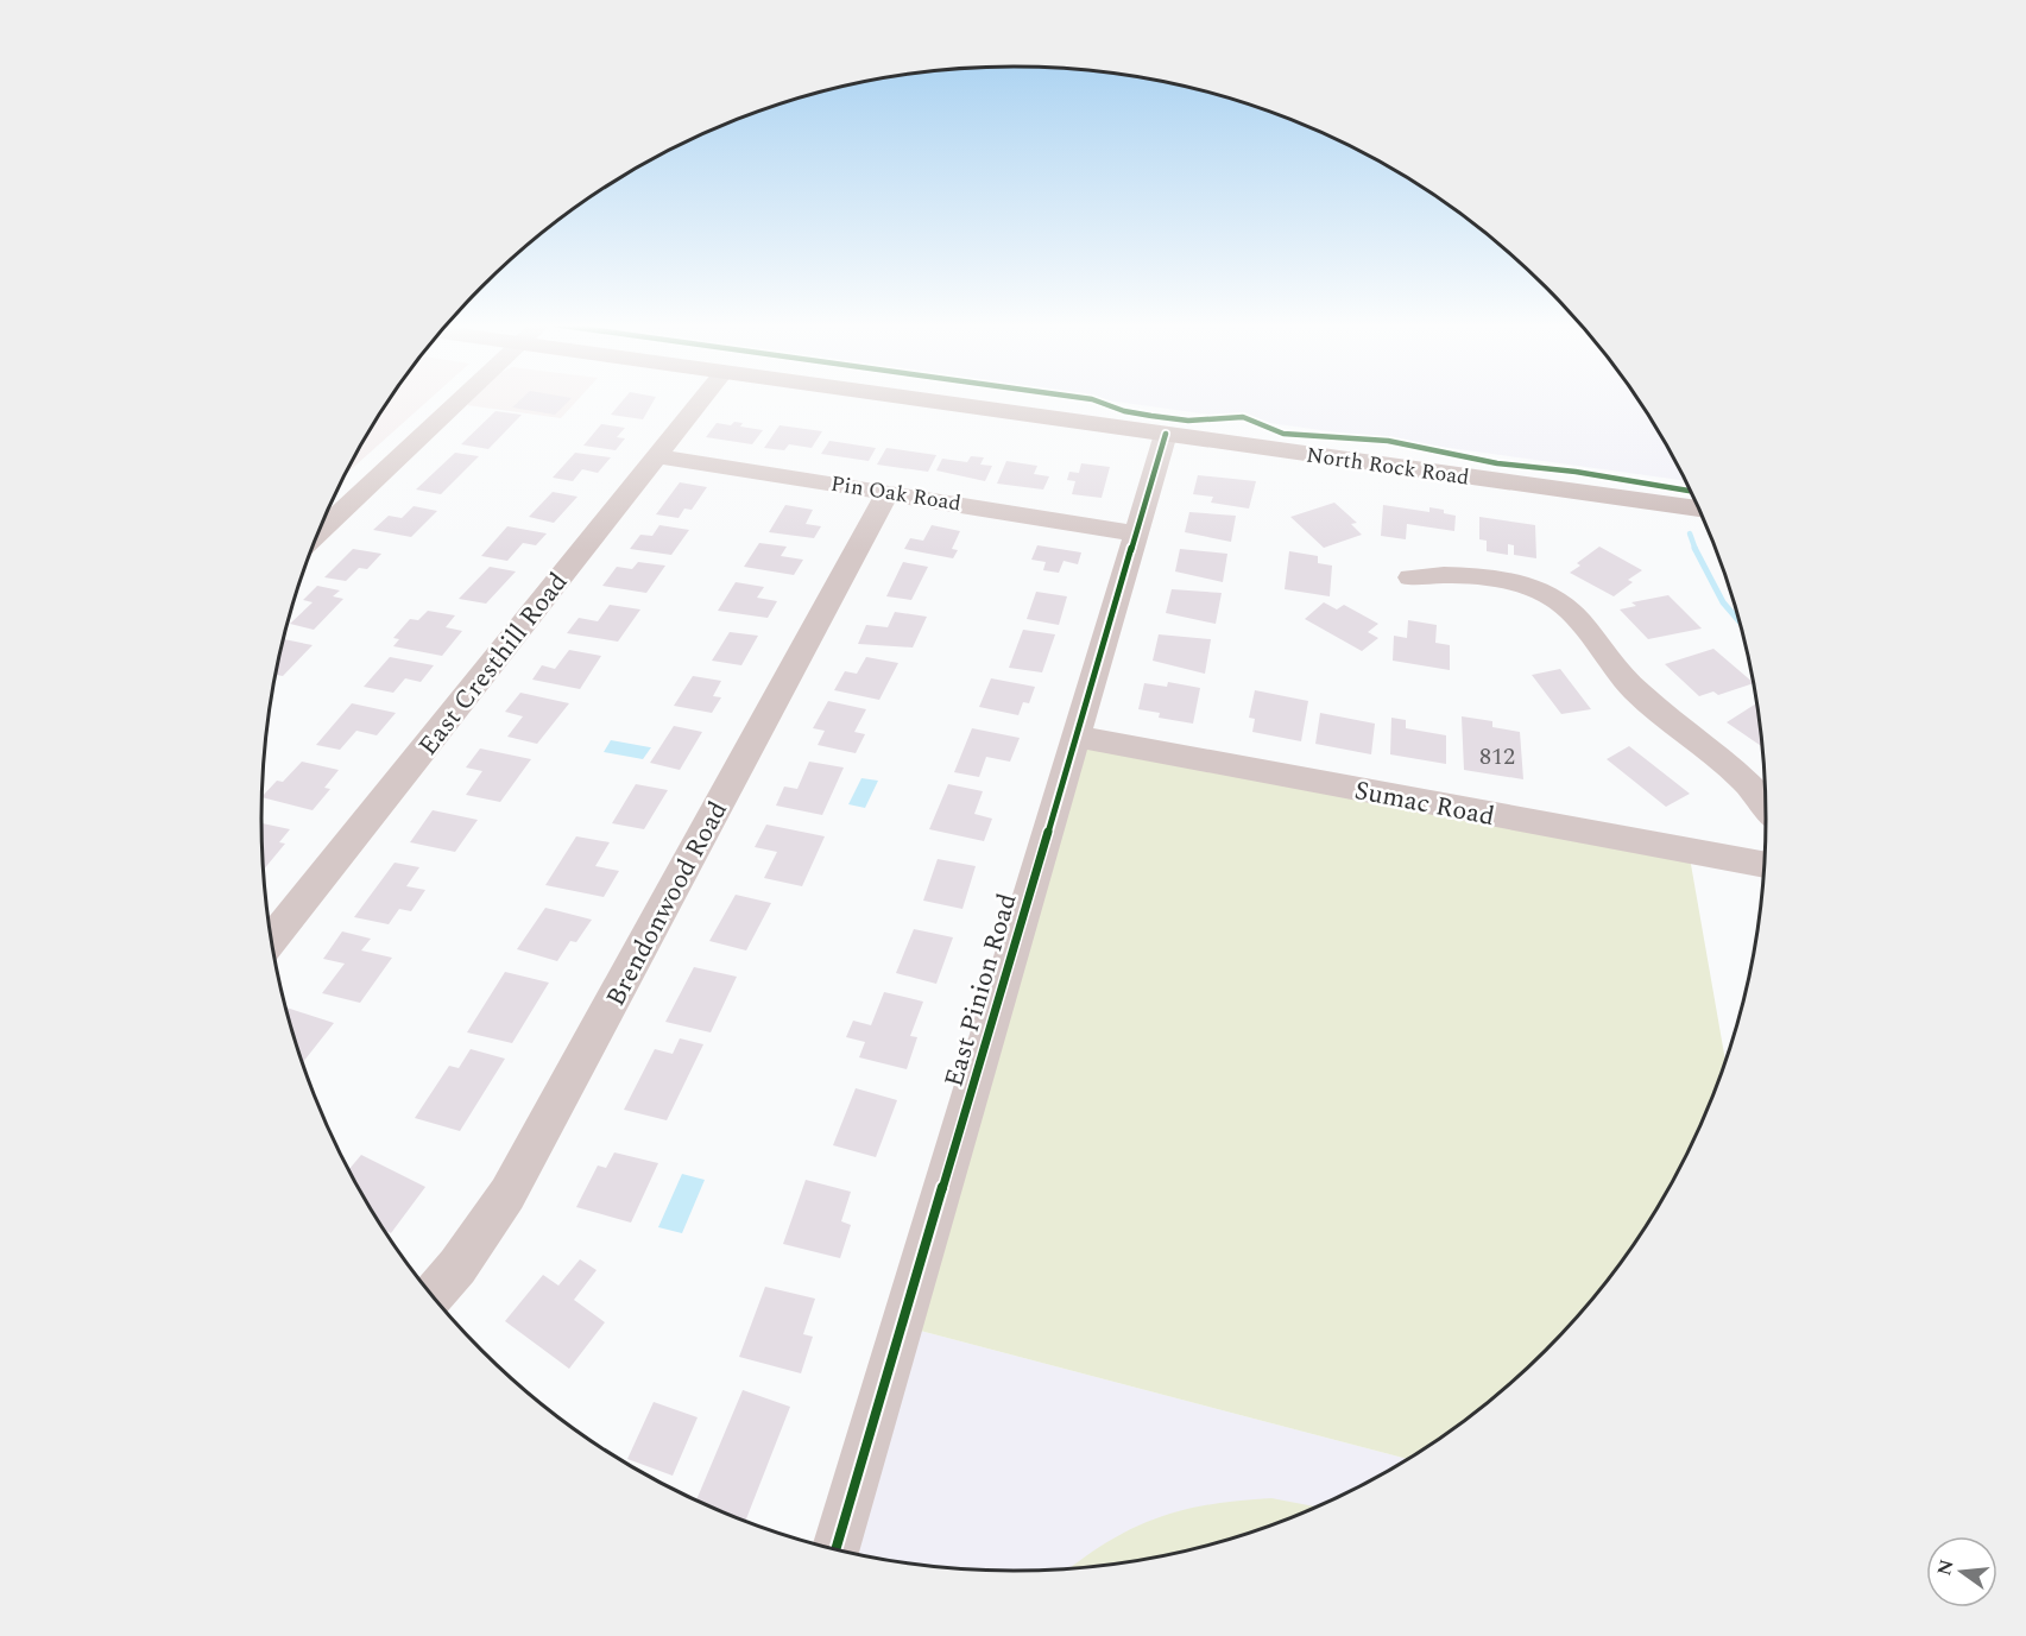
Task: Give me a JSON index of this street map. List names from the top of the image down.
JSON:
{
  "streets": {
    "main road": ["North Rock Road"],
    "street": [
      "Pin Oak Road",
      "East Cresthill Road",
      "Sumac Road",
      "Brendonwood Road",
      "East Pinion Road"
    ]
  },
  "crossings": [
    ["North Rock Road", "East Pinion Road"],
    ["Pin Oak Road", "East Cresthill Road"],
    ["Pin Oak Road", "Brendonwood Road"],
    ["Pin Oak Road", "East Pinion Road"],
    ["Sumac Road", "East Pinion Road"]
  ],
  "house_numbers": ["812"],
  "north": "left"
}
